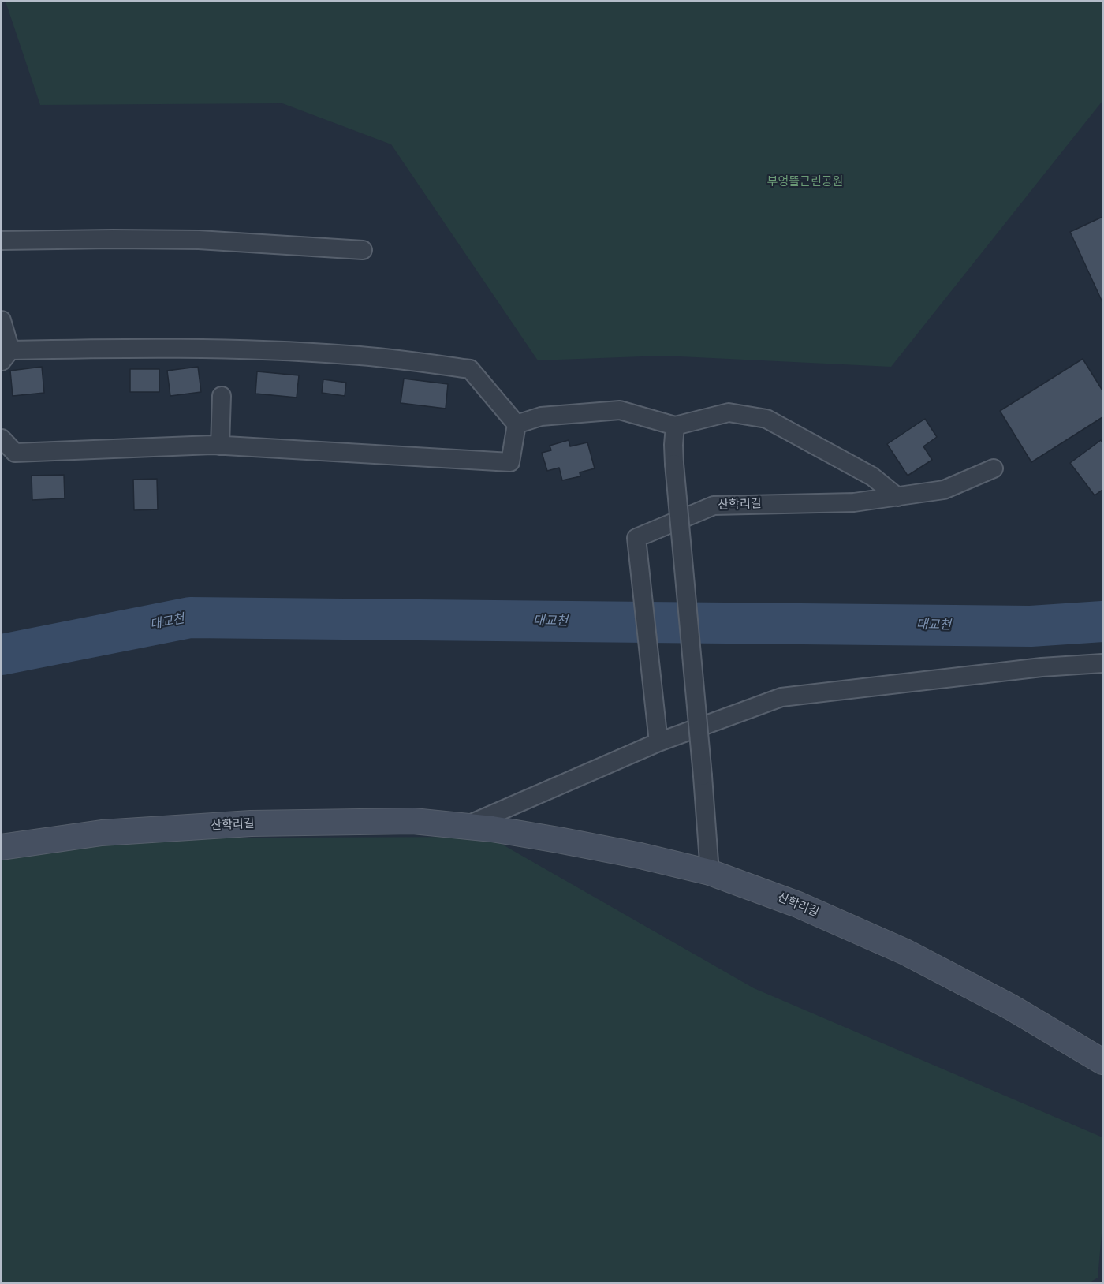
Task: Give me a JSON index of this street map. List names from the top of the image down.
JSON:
{
  "streets": {
    "main road": ["산학리길"]
  },
  "water": ["대교천"],
  "parks": ["부엉뜰근린공원"]
}
